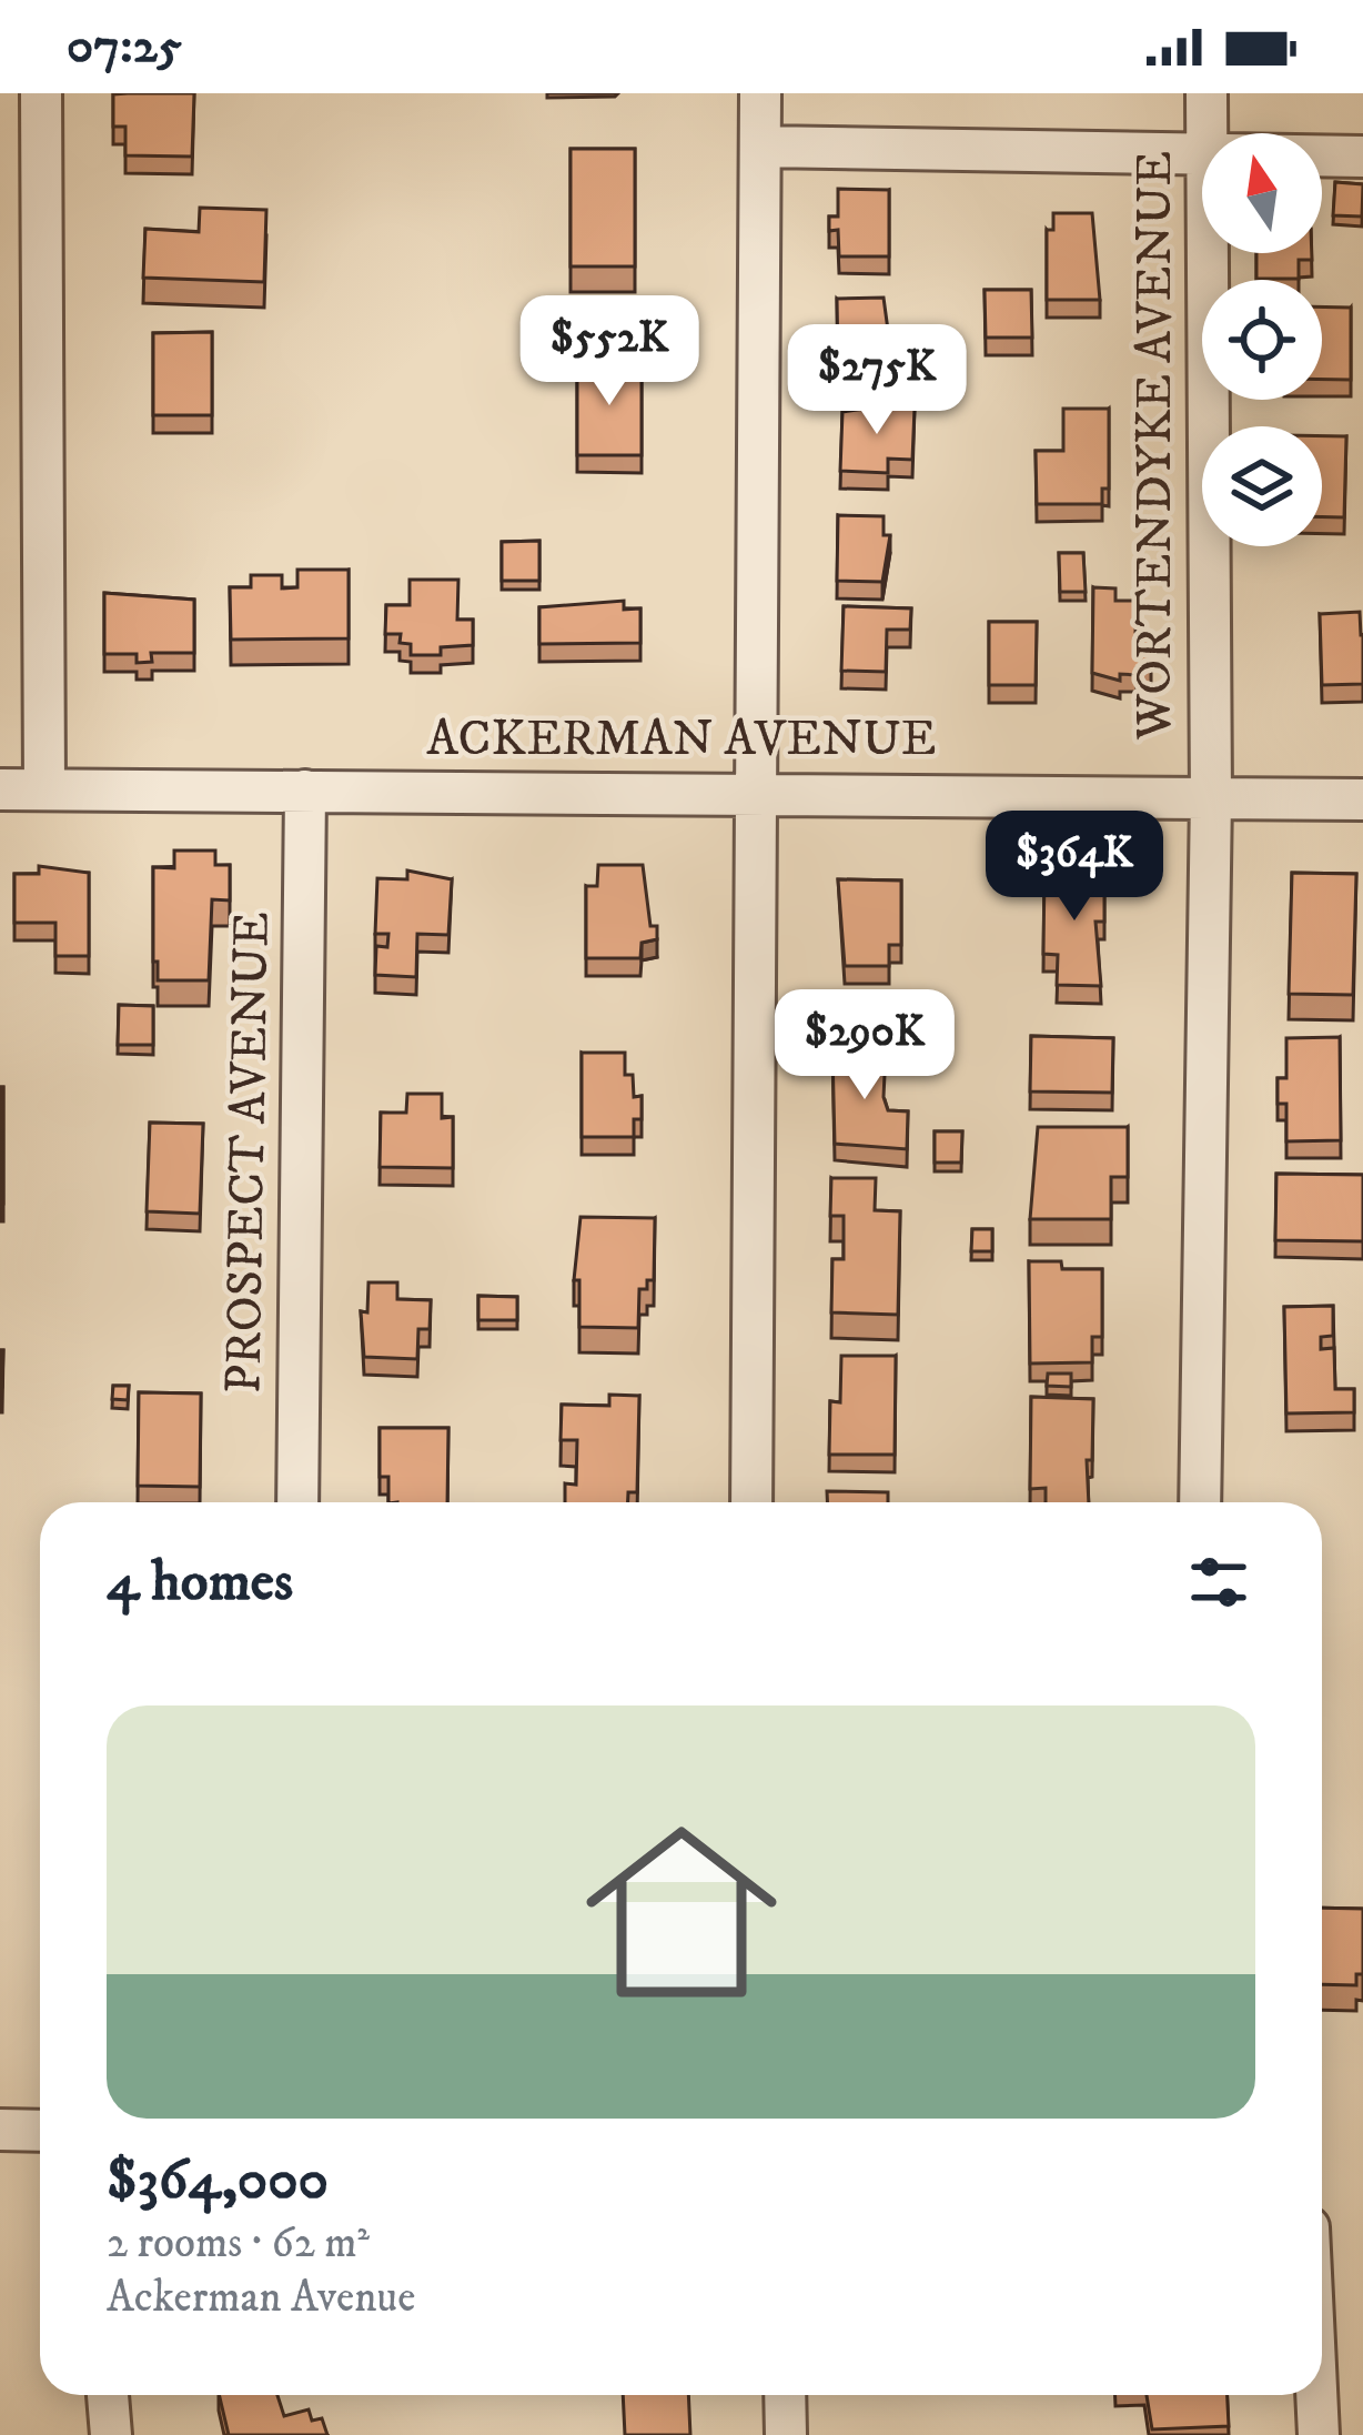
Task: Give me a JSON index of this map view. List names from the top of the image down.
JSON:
{
  "streets": {
    "street": ["WORTENDYKE AVENUE", "ACKERMAN AVENUE", "PROSPECT AVENUE"]
  },
  "crossings": [
    ["WORTENDYKE AVENUE", "ACKERMAN AVENUE"],
    ["ACKERMAN AVENUE", "PROSPECT AVENUE"]
  ],
  "north": "top",
  "page": {
    "status": "07:25",
    "price": [
      "$552K",
      "$275K",
      "$364K",
      "$290K"
    ],
    "heading": "4 homes",
    "list": [
      {
        "name": "$364,000",
        "note": "2 rooms · 62 m² · Ackerman Avenue"
      }
    ]
  }
}
